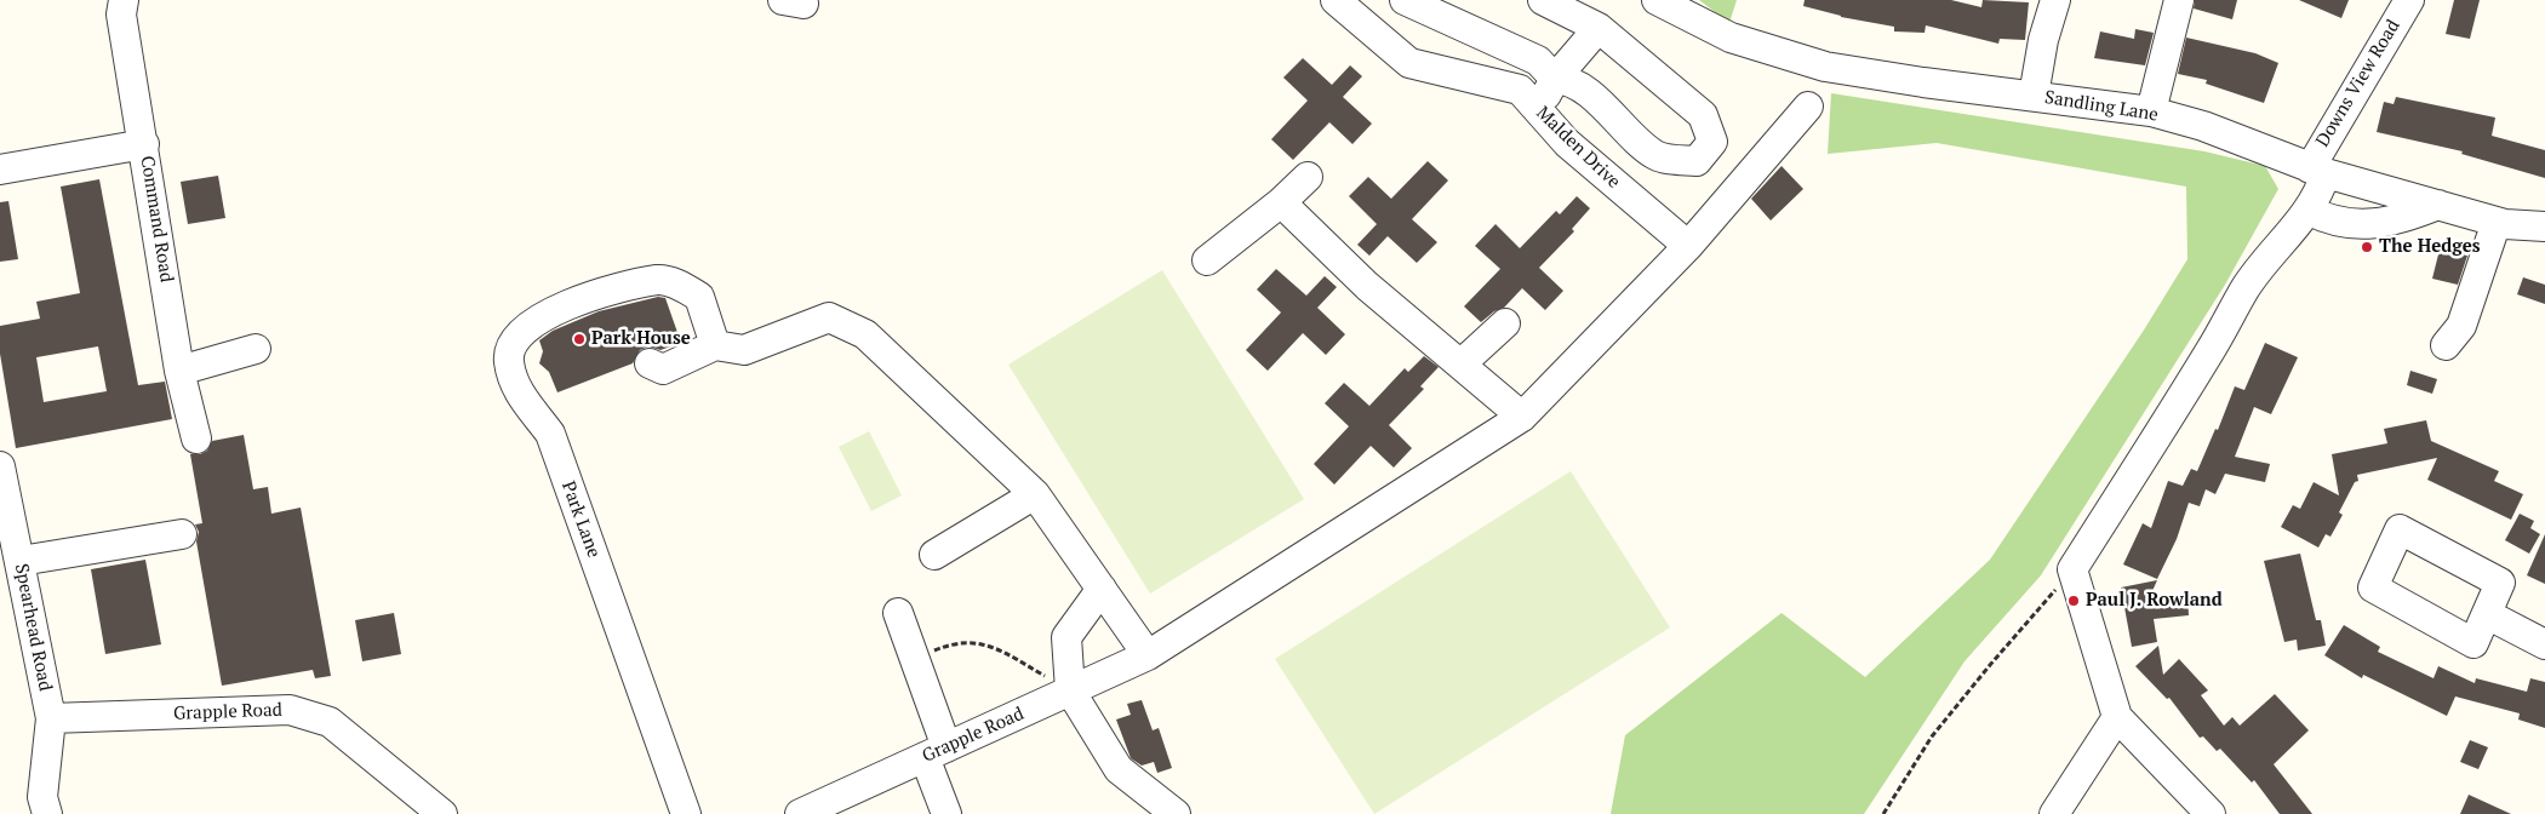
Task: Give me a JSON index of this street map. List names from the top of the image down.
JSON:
{
  "streets": {
    "street": [
      "Downs View Road",
      "Sandling Lane",
      "Malden Drive",
      "Command Road",
      "Park Lane",
      "Spearhead Road",
      "Grapple Road"
    ]
  },
  "crossings": [
    ["Downs View Road", "Sandling Lane"],
    ["Malden Drive", "Grapple Road"],
    ["Spearhead Road", "Grapple Road"]
  ],
  "places": ["The Hedges", "Park House", "Paul J. Rowland"]
}
